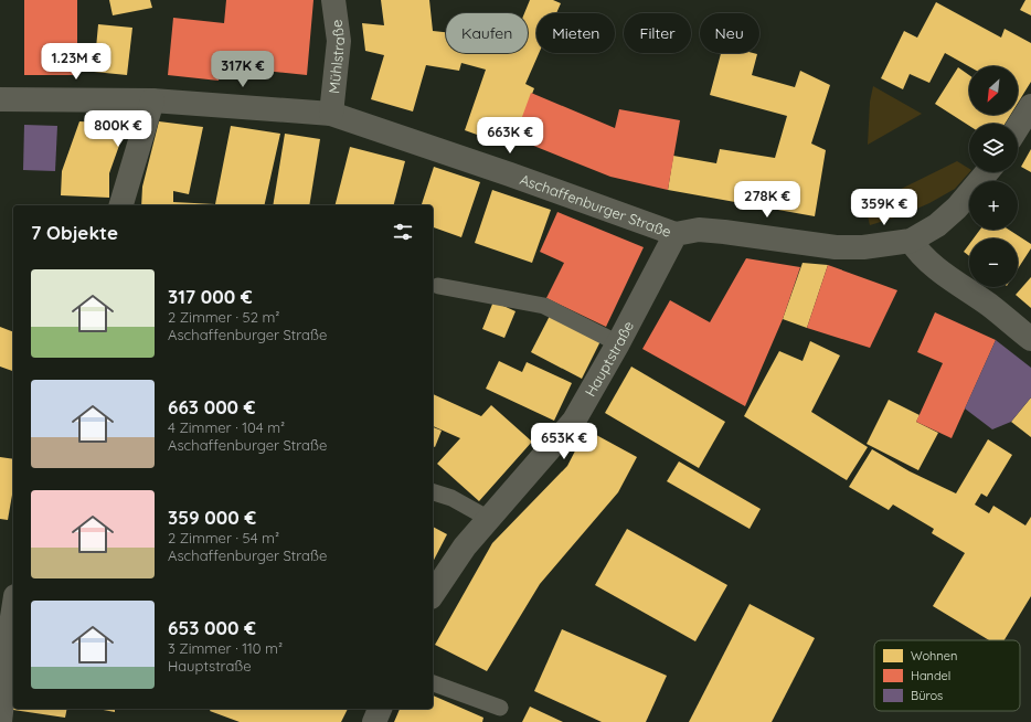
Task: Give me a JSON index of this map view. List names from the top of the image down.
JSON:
{
  "streets": {
    "street": ["Mühlstraße", "Aschaffenburger Straße", "Hauptstraße"]
  },
  "crossings": [
    ["Mühlstraße", "Aschaffenburger Straße"],
    ["Aschaffenburger Straße", "Hauptstraße"]
  ],
  "legend": ["Wohnen", "Handel", "Büros"],
  "north": "bottom left",
  "page": {
    "chip": [
      "Kaufen",
      "Mieten",
      "Filter",
      "Neu"
    ],
    "price": [
      "1.23M €",
      "317K €",
      "800K €",
      "663K €",
      "278K €",
      "359K €",
      "653K €"
    ],
    "map_buttons": ["+", "−"],
    "heading": "7 Objekte",
    "list": [
      {
        "name": "317 000 €",
        "note": "2 Zimmer · 52 m² · Aschaffenburger Straße"
      },
      {
        "name": "663 000 €",
        "note": "4 Zimmer · 104 m² · Aschaffenburger Straße"
      },
      {
        "name": "359 000 €",
        "note": "2 Zimmer · 54 m² · Aschaffenburger Straße"
      },
      {
        "name": "653 000 €",
        "note": "3 Zimmer · 110 m² · Hauptstraße"
      }
    ]
  }
}
